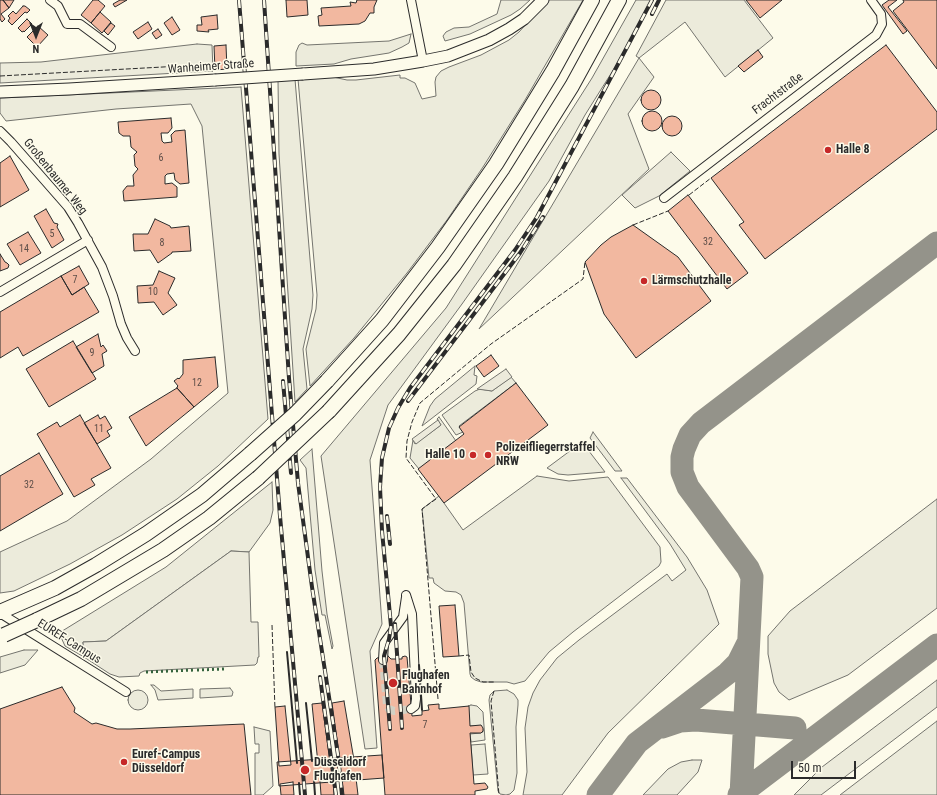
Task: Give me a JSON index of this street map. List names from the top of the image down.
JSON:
{
  "streets": {
    "street": [
      "Wanheimer Straße",
      "Frachtstraße",
      "Großenbaumer Weg",
      "EUREF-Campus"
    ]
  },
  "places": [
    "Halle 8",
    "Lärmschutzhalle",
    "Halle 10",
    "Polizeifliegerrstaffel NRW",
    "Flughafen Bahnhof",
    "Euref-Campus Düsseldorf",
    "Düsseldorf Flughafen"
  ],
  "house_numbers": [
    "6",
    "5",
    "32",
    "8",
    "14",
    "7",
    "10",
    "9",
    "12",
    "11",
    "32",
    "7"
  ],
  "scale_bar": "50 m",
  "north": "bottom"
}
